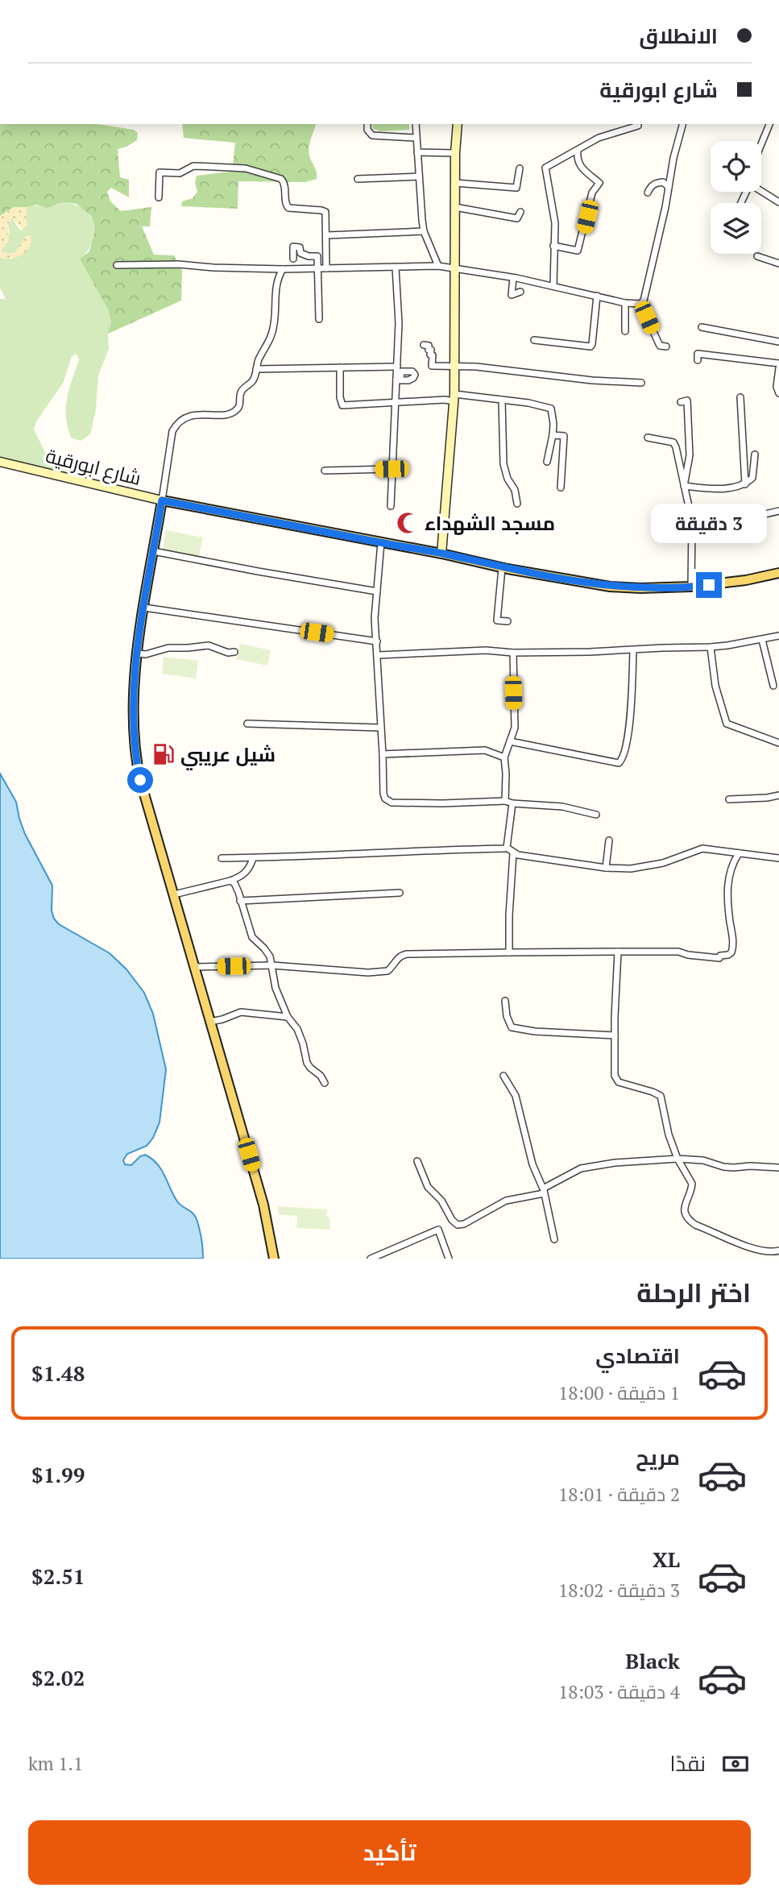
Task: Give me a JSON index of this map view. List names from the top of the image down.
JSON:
{
  "streets": {
    "main road": ["شارع ابورقية"]
  },
  "places": {
    "mosque": ["مسجد الشهداء"],
    "fuel station": ["شيل عريبي"]
  },
  "page": {
    "banner": ["الانطلاق", "شارع ابورقية"],
    "bubble": "3 دقيقة",
    "heading": "اختر الرحلة",
    "list": [
      {
        "name": "اقتصادي",
        "note": "1 دقيقة · 18:00",
        "value": "$1.48"
      },
      {
        "name": "مريح",
        "note": "2 دقيقة · 18:01",
        "value": "$1.99"
      },
      {
        "name": "XL",
        "note": "3 دقيقة · 18:02",
        "value": "$2.51"
      },
      {
        "name": "Black",
        "note": "4 دقيقة · 18:03",
        "value": "$2.02"
      }
    ],
    "pay": ["نقدًا", "1.1 km"],
    "buttons": "تأكيد"
  }
}
